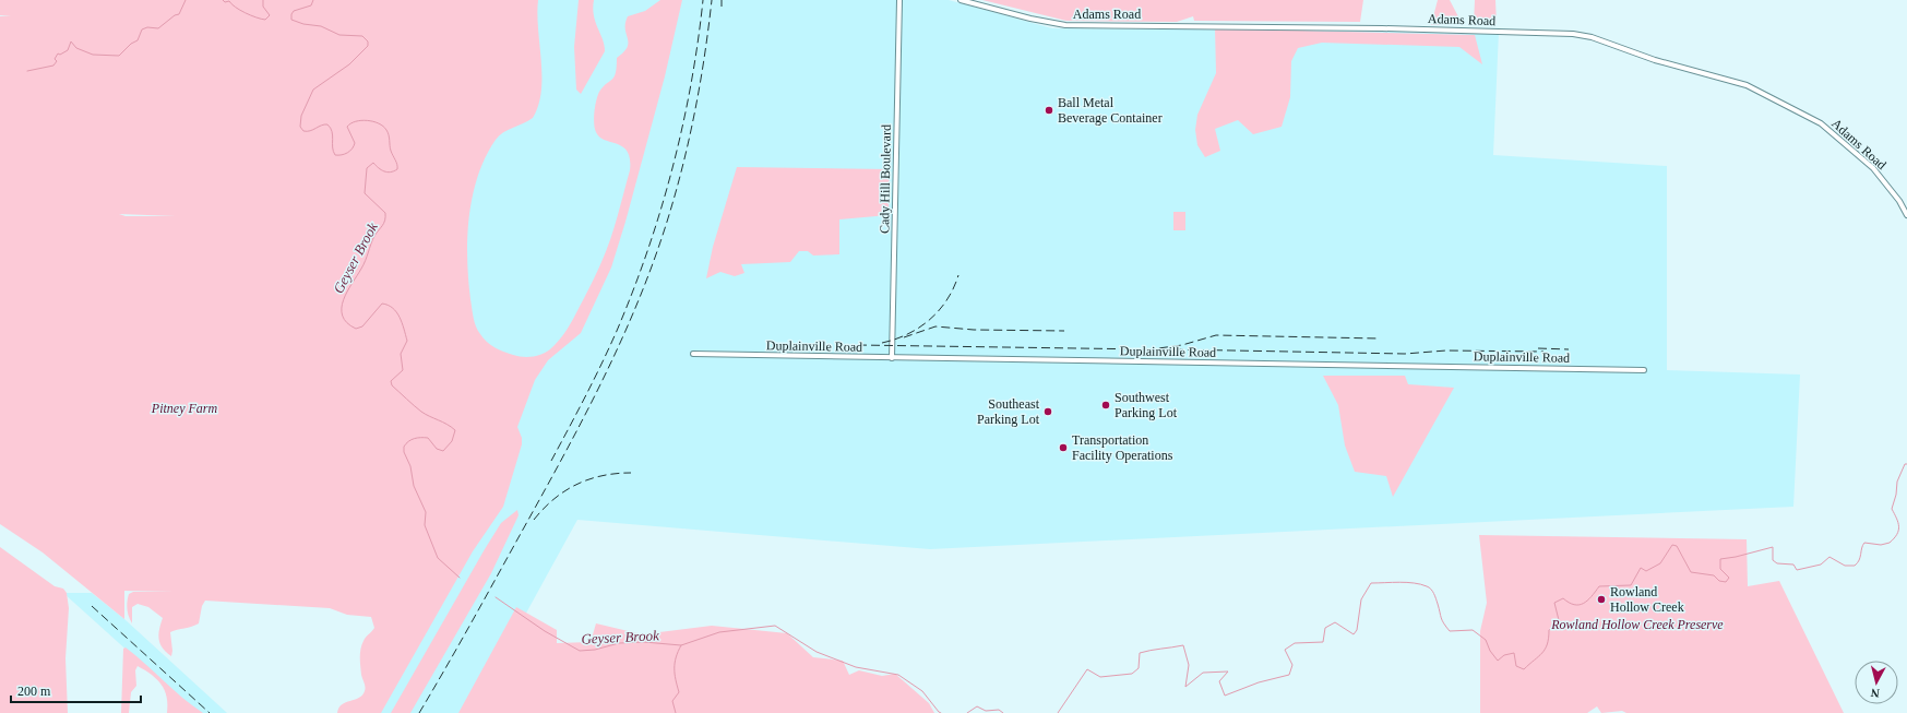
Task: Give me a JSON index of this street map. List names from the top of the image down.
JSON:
{
  "streets": {
    "street": ["Adams Road", "Cady Hill Boulevard", "Duplainville Road"]
  },
  "crossings": [
    ["Cady Hill Boulevard", "Duplainville Road"]
  ],
  "water": ["Geyser Brook"],
  "parks": ["Pitney Farm", "Rowland Hollow Creek Preserve"],
  "places": [
    "Ball Metal Beverage Container",
    "Southwest Parking Lot",
    "Southeast Parking Lot",
    "Transportation Facility Operations",
    "Rowland Hollow Creek"
  ],
  "scale_bar": "200 m",
  "north": "bottom"
}
